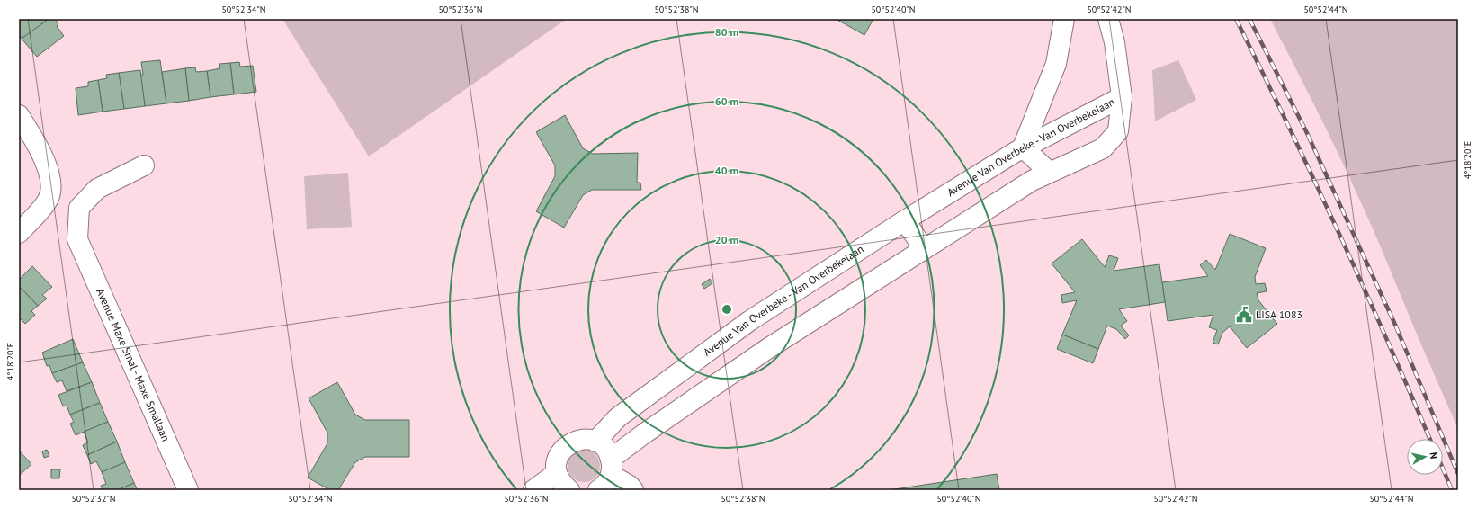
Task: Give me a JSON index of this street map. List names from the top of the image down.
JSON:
{
  "streets": {
    "street": ["Avenue Van Overbeke - Van Overbekelaan", "Avenue Maxe Smal - Maxe Smallaan"]
  },
  "places": {
    "public building": ["LISA 1083"]
  },
  "north": "right",
  "coordinates": [
    "50°52'34\"N",
    "50°52'36\"N",
    "50°52'38\"N",
    "50°52'40\"N",
    "50°52'42\"N",
    "50°52'44\"N",
    "4°18'20\"E",
    "50°52'32\"N"
  ],
  "rings": [
    "80 m",
    "60 m",
    "40 m",
    "20 m"
  ]
}
